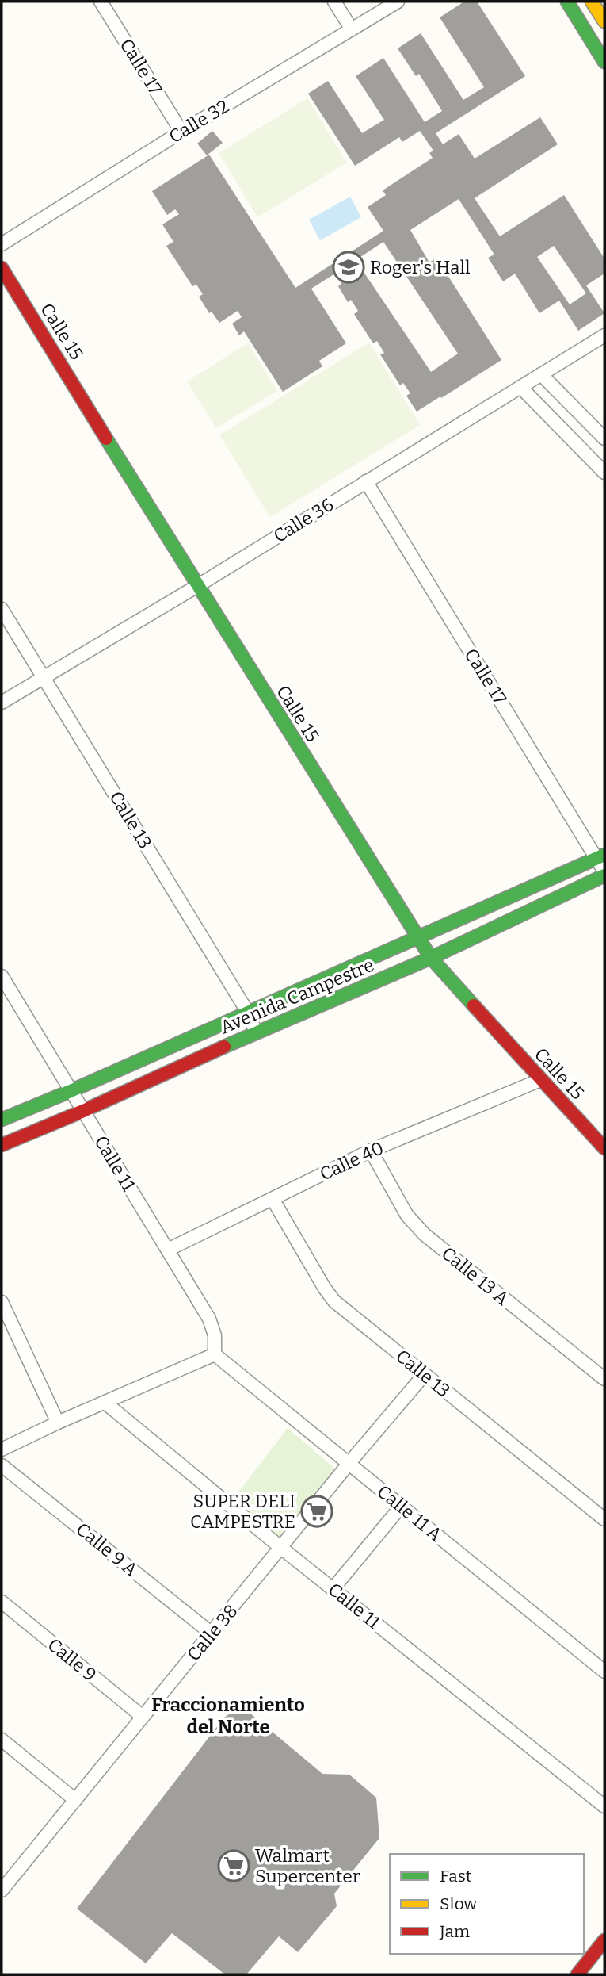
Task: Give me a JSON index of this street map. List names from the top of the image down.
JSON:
{
  "streets": {
    "street": [
      "Calle 17",
      "Calle 32",
      "Calle 15",
      "Calle 36",
      "Calle 13",
      "Avenida Campestre",
      "Calle 40",
      "Calle 11",
      "Calle 13 A",
      "Calle 11 A",
      "Calle 9 A",
      "Calle 38",
      "Calle 9"
    ]
  },
  "crossings": [
    ["Calle 17", "Calle 32"],
    ["Calle 17", "Calle 36"],
    ["Calle 17", "Avenida Campestre"],
    ["Calle 15", "Calle 36"],
    ["Calle 15", "Avenida Campestre"],
    ["Calle 15", "Calle 40"],
    ["Calle 36", "Calle 13"],
    ["Calle 13", "Avenida Campestre"],
    ["Calle 13", "Calle 40"],
    ["Calle 13", "Calle 38"],
    ["Avenida Campestre", "Calle 11"],
    ["Calle 40", "Calle 11"],
    ["Calle 40", "Calle 13 A"],
    ["Calle 11", "Calle 11 A"],
    ["Calle 11", "Calle 38"],
    ["Calle 11 A", "Calle 38"],
    ["Calle 9 A", "Calle 38"],
    ["Calle 38", "Calle 9"]
  ],
  "districts": ["Fraccionamiento del Norte"],
  "places": {
    "school or university": ["Roger's Hall"],
    "supermarket": ["SUPER DELI CAMPESTRE", "Walmart Supercenter"]
  },
  "legend": ["Fast", "Slow", "Jam"]
}
